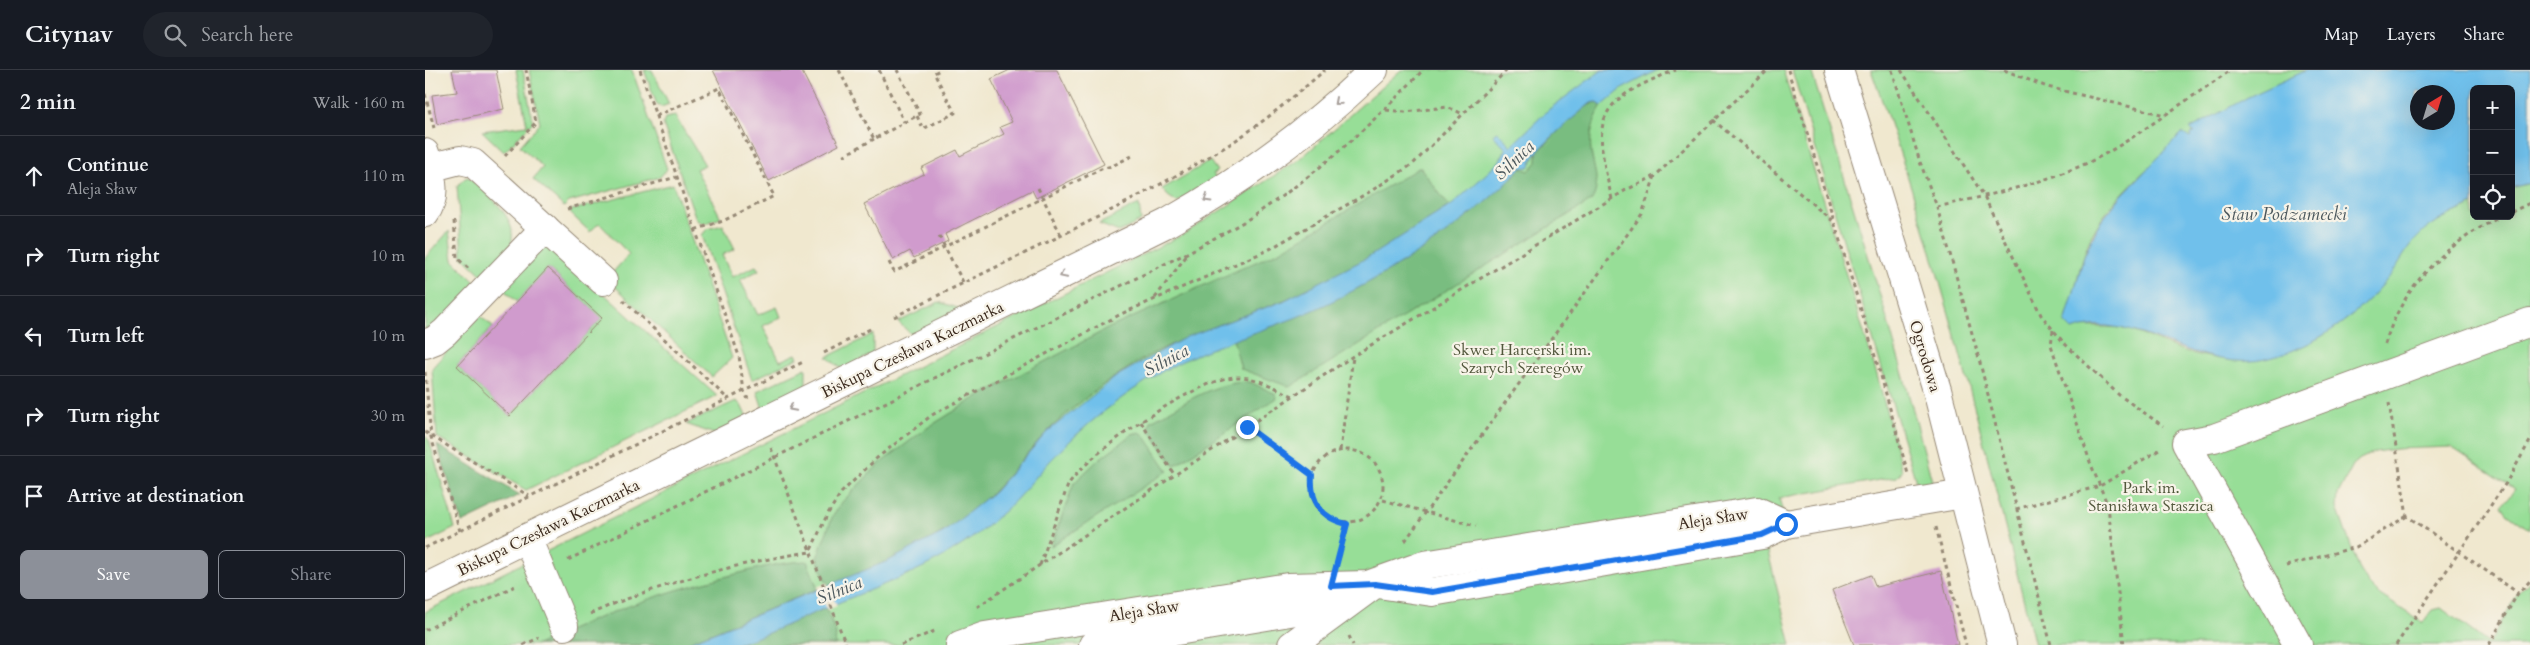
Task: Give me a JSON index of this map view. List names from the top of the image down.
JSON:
{
  "streets": {
    "street": ["Biskupa Czesława Kaczmarka", "Ogrodowa", "Aleja Sław"]
  },
  "crossings": [
    ["Ogrodowa", "Aleja Sław"]
  ],
  "one_way": ["Biskupa Czesława Kaczmarka"],
  "water": ["Silnica", "Staw Podzamecki"],
  "parks": ["Skwer Harcerski im. Szarych Szeregów", "Park im. Stanisława Staszica"],
  "north": "top right",
  "page": {
    "header": "Citynav",
    "search": "Search here",
    "nav": ["Map", "Layers", "Share"],
    "heading": ["2 min", "Walk · 160 m"],
    "map_buttons": ["+", "−"],
    "list": [
      ["Continue", "Aleja Sław", "110 m"],
      ["Turn right", "10 m"],
      ["Turn left", "10 m"],
      ["Turn right", "30 m"],
      "Arrive at destination"
    ],
    "buttons": ["Save", "Share"]
  }
}
